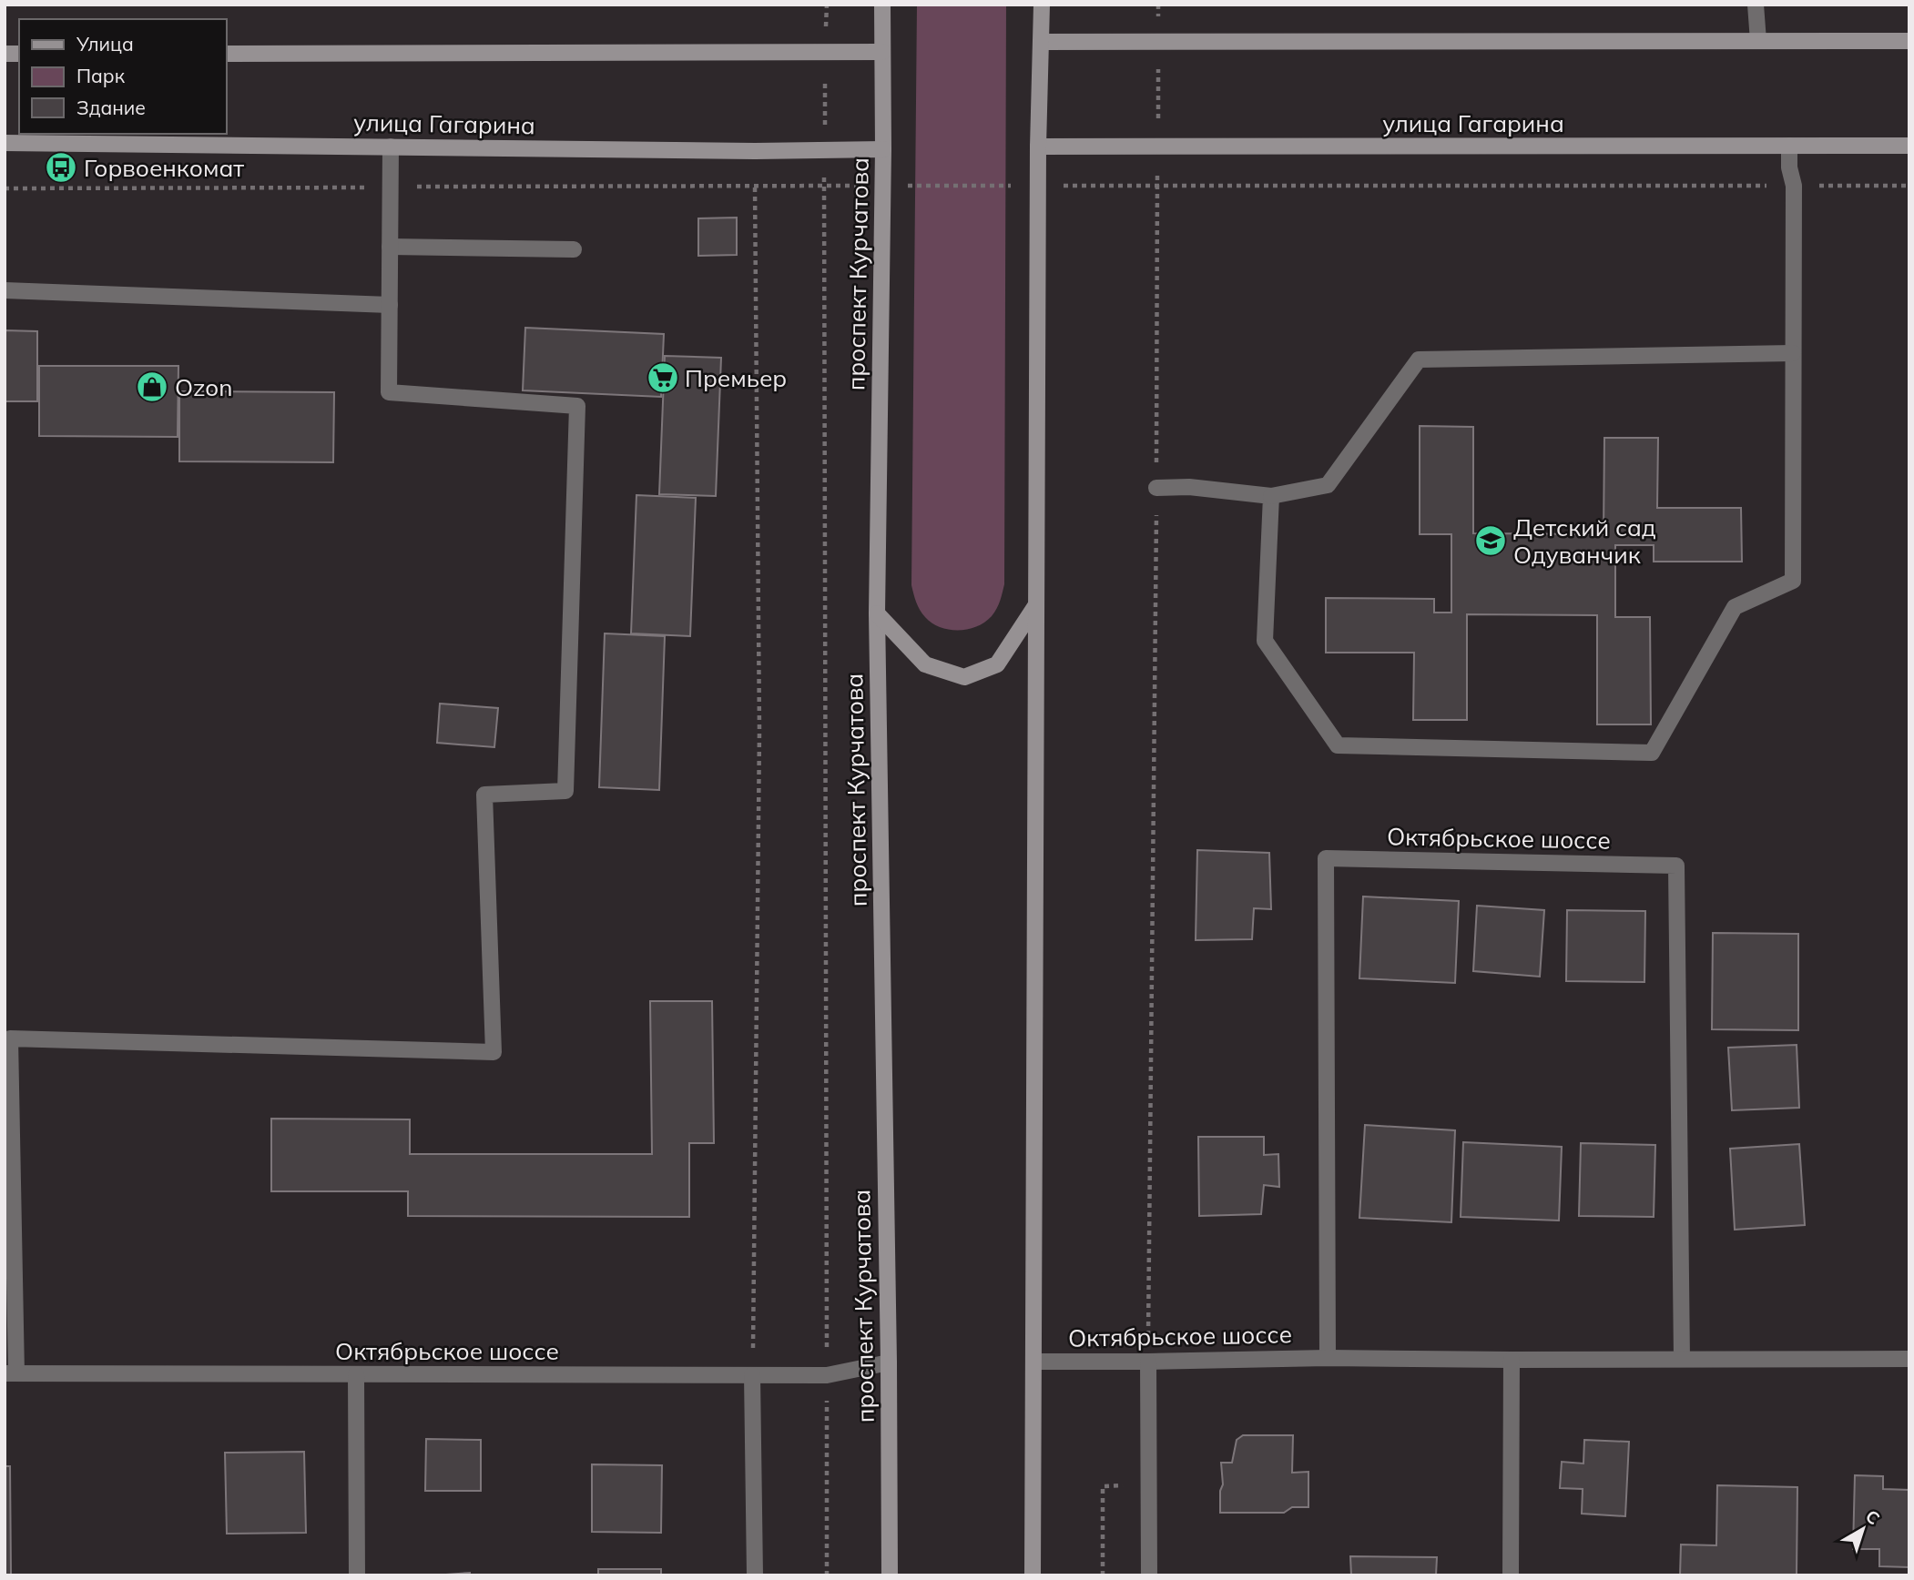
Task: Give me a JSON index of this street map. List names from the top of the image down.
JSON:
{
  "streets": {
    "main road": ["улица Гагарина", "проспект Курчатова"],
    "street": ["Октябрьское шоссе"]
  },
  "crossings": [
    ["улица Гагарина", "проспект Курчатова"],
    ["проспект Курчатова", "Октябрьское шоссе"]
  ],
  "places": {
    "bus stop": ["Горвоенкомат"],
    "supermarket": ["Премьер"],
    "shop": ["Ozon"],
    "school or university": ["Детский сад Одуванчик"]
  },
  "legend": ["Улица", "Парк", "Здание"],
  "north": "top right"
}
